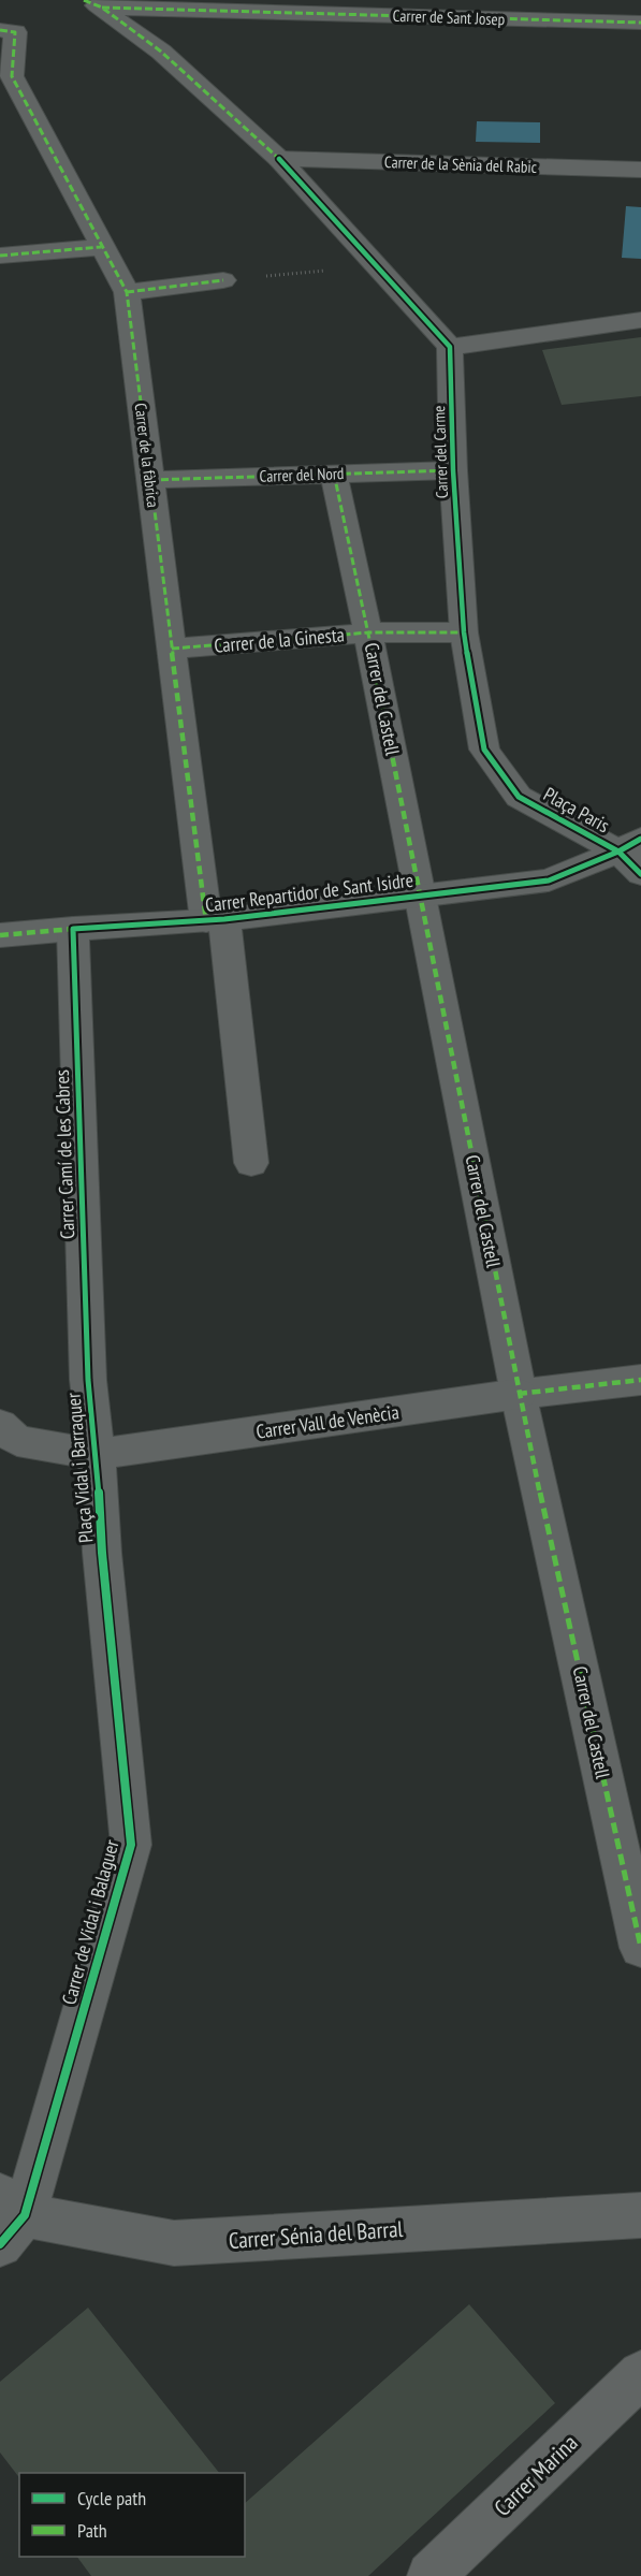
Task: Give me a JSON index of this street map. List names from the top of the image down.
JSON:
{
  "streets": {
    "street": [
      "Carrer de Sant Josep",
      "Carrer de la Sènia del Rabic",
      "Carrer del Carme",
      "Carrer de la fàbrica",
      "Carrer del Nord",
      "Carrer de la Ginesta",
      "Carrer del Castell",
      "Plaça Paris",
      "Carrer Repartidor de Sant Isidre",
      "Carrer Camí de les Cabres",
      "Carrer Vall de Venècia",
      "Plaça Vidal i Barraquer",
      "Carrer de Vidal i Balaguer",
      "Carrer Sénia del Barral",
      "Carrer Marina"
    ]
  },
  "crossings": [
    ["Carrer del Carme", "Carrer del Nord"],
    ["Carrer del Carme", "Carrer de la Ginesta"],
    ["Carrer del Carme", "Plaça Paris"],
    ["Carrer de la fàbrica", "Carrer del Nord"],
    ["Carrer de la fàbrica", "Carrer de la Ginesta"],
    ["Carrer de la fàbrica", "Carrer Repartidor de Sant Isidre"],
    ["Carrer del Nord", "Carrer del Castell"],
    ["Carrer de la Ginesta", "Carrer del Castell"],
    ["Carrer del Castell", "Carrer Repartidor de Sant Isidre"],
    ["Carrer del Castell", "Carrer Vall de Venècia"],
    ["Plaça Paris", "Carrer Repartidor de Sant Isidre"],
    ["Carrer Repartidor de Sant Isidre", "Carrer Camí de les Cabres"],
    ["Carrer Camí de les Cabres", "Plaça Vidal i Barraquer"],
    ["Carrer Vall de Venècia", "Plaça Vidal i Barraquer"],
    ["Plaça Vidal i Barraquer", "Carrer de Vidal i Balaguer"],
    ["Carrer de Vidal i Balaguer", "Carrer Sénia del Barral"]
  ],
  "legend": ["Cycle path", "Path"]
}
